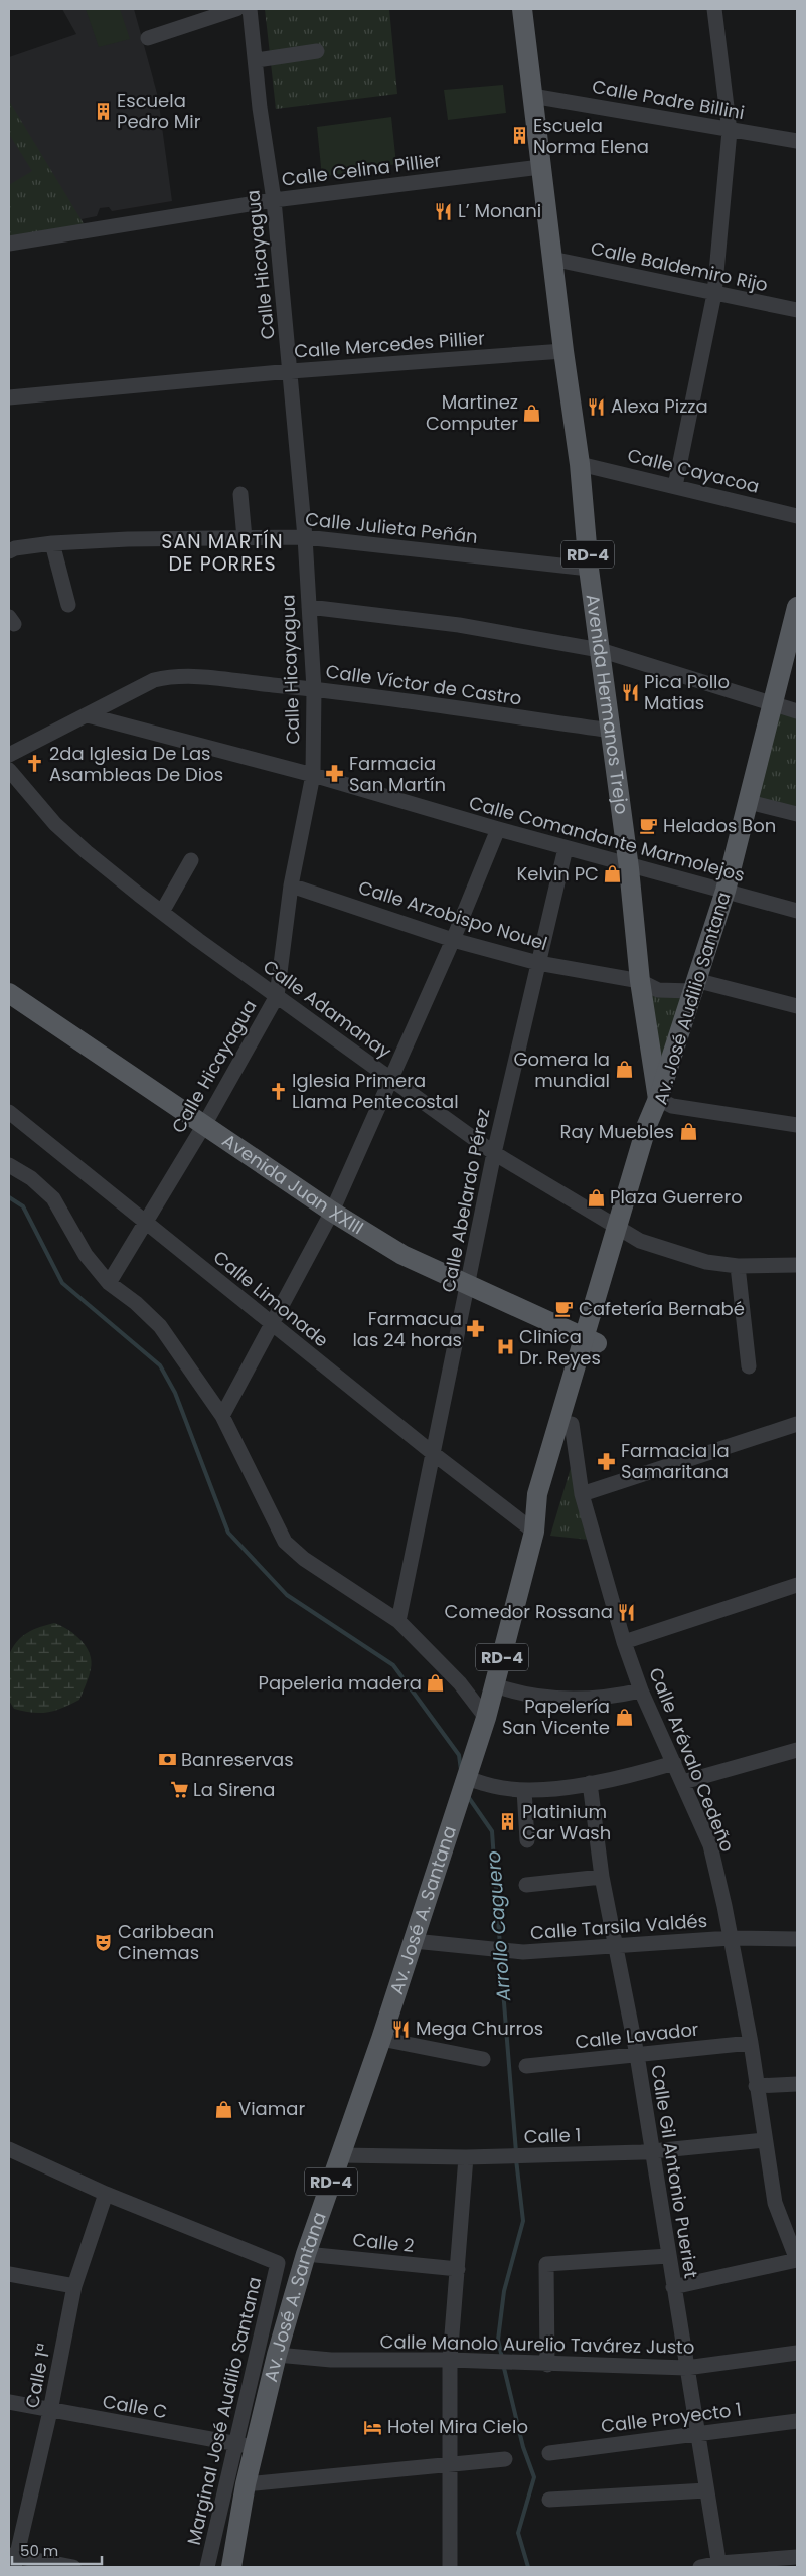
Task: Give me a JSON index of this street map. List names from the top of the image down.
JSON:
{
  "streets": {
    "main road": [
      "RD-4",
      "Avenida Hermanos Trejo",
      "Av. José Audilio Santana",
      "Avenida Juan XXIII",
      "Av. José A. Santana"
    ],
    "street": [
      "Calle Padre Billini",
      "Calle Celina Pillier",
      "Calle Hicayagua",
      "Calle Baldemiro Rijo",
      "Calle Mercedes Pillier",
      "Calle Cayacoa",
      "Calle Julieta Peñán",
      "Calle Víctor de Castro",
      "Calle Comandante Marmolejos",
      "Calle Arzobispo Nouel",
      "Calle Adamanay",
      "Calle Abelardo Pérez",
      "Calle Limonade",
      "Calle Arévalo Cedeño",
      "Calle Tarsila Valdés",
      "Calle Lavador",
      "Calle 1",
      "Calle Gil Antonio Pueriet",
      "Calle 2",
      "Calle Manolo Aurelio Tavárez Justo",
      "Calle 1ª",
      "Calle C",
      "Marginal José Audilio Santana",
      "Calle Proyecto 1"
    ]
  },
  "crossings": [
    ["Calle Padre Billini", "Avenida Hermanos Trejo"],
    ["Calle Celina Pillier", "Calle Hicayagua"],
    ["Calle Celina Pillier", "Avenida Hermanos Trejo"],
    ["Calle Hicayagua", "Calle Mercedes Pillier"],
    ["Calle Hicayagua", "Calle Julieta Peñán"],
    ["Calle Hicayagua", "Calle Víctor de Castro"],
    ["Calle Hicayagua", "Calle Comandante Marmolejos"],
    ["Calle Hicayagua", "Calle Arzobispo Nouel"],
    ["Calle Hicayagua", "Calle Adamanay"],
    ["Calle Hicayagua", "Avenida Juan XXIII"],
    ["Calle Hicayagua", "Calle Limonade"],
    ["Calle Baldemiro Rijo", "Avenida Hermanos Trejo"],
    ["Calle Mercedes Pillier", "Avenida Hermanos Trejo"],
    ["Calle Cayacoa", "Avenida Hermanos Trejo"],
    ["Calle Julieta Peñán", "Avenida Hermanos Trejo"],
    ["RD-4", "Avenida Hermanos Trejo"],
    ["RD-4", "Av. José Audilio Santana"],
    ["RD-4", "Calle Adamanay"],
    ["RD-4", "Avenida Juan XXIII"],
    ["RD-4", "Calle Limonade"],
    ["RD-4", "Calle Arévalo Cedeño"],
    ["RD-4", "Av. José A. Santana"],
    ["Calle Víctor de Castro", "Avenida Hermanos Trejo"],
    ["Calle Víctor de Castro", "Calle Comandante Marmolejos"],
    ["Avenida Hermanos Trejo", "Calle Comandante Marmolejos"],
    ["Avenida Hermanos Trejo", "Calle Arzobispo Nouel"],
    ["Avenida Hermanos Trejo", "Av. José Audilio Santana"],
    ["Calle Comandante Marmolejos", "Av. José Audilio Santana"],
    ["Calle Comandante Marmolejos", "Calle Abelardo Pérez"],
    ["Calle Arzobispo Nouel", "Av. José Audilio Santana"],
    ["Calle Arzobispo Nouel", "Calle Abelardo Pérez"],
    ["Calle Adamanay", "Calle Abelardo Pérez"],
    ["Avenida Juan XXIII", "Calle Abelardo Pérez"],
    ["Calle Abelardo Pérez", "Calle Limonade"],
    ["Calle Arévalo Cedeño", "Calle Tarsila Valdés"],
    ["Calle Arévalo Cedeño", "Calle Lavador"],
    ["Calle Arévalo Cedeño", "Calle 1"],
    ["Av. José A. Santana", "Calle Tarsila Valdés"],
    ["Av. José A. Santana", "Calle 1"],
    ["Av. José A. Santana", "Calle 2"],
    ["Av. José A. Santana", "Calle Manolo Aurelio Tavárez Justo"],
    ["Av. José A. Santana", "Calle C"],
    ["Calle Tarsila Valdés", "Calle Gil Antonio Pueriet"],
    ["Calle Lavador", "Calle Gil Antonio Pueriet"],
    ["Calle 1", "Calle Gil Antonio Pueriet"],
    ["Calle Gil Antonio Pueriet", "Calle Manolo Aurelio Tavárez Justo"],
    ["Calle Gil Antonio Pueriet", "Calle Proyecto 1"],
    ["Calle 1ª", "Calle C"],
    ["Calle 1ª", "Marginal José Audilio Santana"],
    ["Calle C", "Marginal José Audilio Santana"]
  ],
  "districts": ["SAN MARTÍN DE PORRES"],
  "water": ["Arrollo Caguero"],
  "places": {
    "building": ["Escuela Pedro Mir", "Escuela Norma Elena", "Platinium Car Wash"],
    "restaurant": [
      "L’ Monani",
      "Alexa Pizza",
      "Pica Pollo Matias",
      "Comedor Rossana",
      "Mega Churros"
    ],
    "shop": [
      "Martinez Computer",
      "Kelvin PC",
      "Gomera la mundial",
      "Ray Muebles",
      "Plaza Guerrero",
      "Papeleria madera",
      "Papelería San Vicente",
      "Viamar"
    ],
    "church": ["2da Iglesia De Las Asambleas De Dios", "Iglesia Primera Llama Pentecostal"],
    "pharmacy": ["Farmacia San Martín", "Farmacua las 24 horas", "Farmacia la Samaritana"],
    "cafe": ["Helados Bon", "Cafetería Bernabé"],
    "hospital": ["Clinica Dr. Reyes"],
    "bank": ["Banreservas"],
    "supermarket": ["La Sirena"],
    "theatre": ["Caribbean Cinemas"],
    "hotel": ["Hotel Mira Cielo"]
  },
  "scale_bar": "50 m"
}
